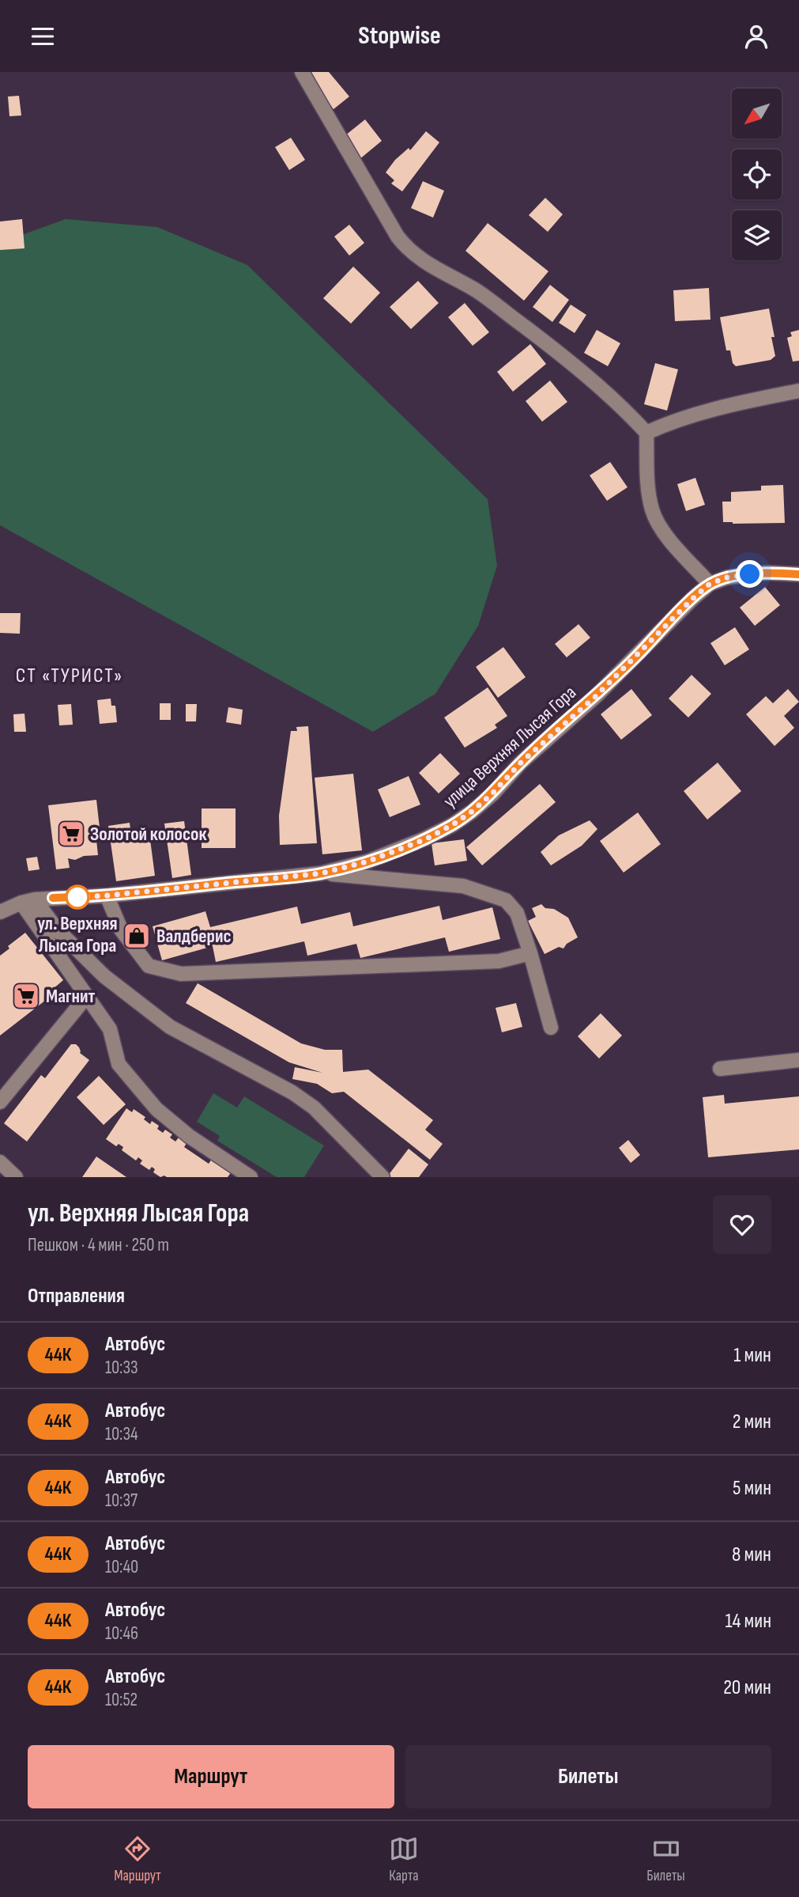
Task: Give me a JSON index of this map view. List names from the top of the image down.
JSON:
{
  "streets": {
    "street": ["улица Верхняя Лысая Гора"]
  },
  "districts": ["СТ «ТУРИСТ»"],
  "places": {
    "supermarket": ["Золотой колосок", "Магнит"],
    "other": ["ул. Верхняя Лысая Гора"],
    "shop": ["Валдберис"]
  },
  "lines": ["bus line 44К"],
  "north": "bottom left",
  "page": {
    "header": "Stopwise",
    "heading": [
      ["ул. Верхняя Лысая Гора", "Пешком · 4 мин · 250 m"],
      "Отправления"
    ],
    "list": [
      {
        "mark": "44К",
        "name": "Автобус",
        "note": "10:33",
        "value": "1 мин"
      },
      {
        "mark": "44К",
        "name": "Автобус",
        "note": "10:34",
        "value": "2 мин"
      },
      {
        "mark": "44К",
        "name": "Автобус",
        "note": "10:37",
        "value": "5 мин"
      },
      {
        "mark": "44К",
        "name": "Автобус",
        "note": "10:40",
        "value": "8 мин"
      },
      {
        "mark": "44К",
        "name": "Автобус",
        "note": "10:46",
        "value": "14 мин"
      },
      {
        "mark": "44К",
        "name": "Автобус",
        "note": "10:52",
        "value": "20 мин"
      }
    ],
    "buttons": ["Маршрут", "Билеты"],
    "tabs": ["Маршрут", "Карта", "Билеты"]
  }
}
